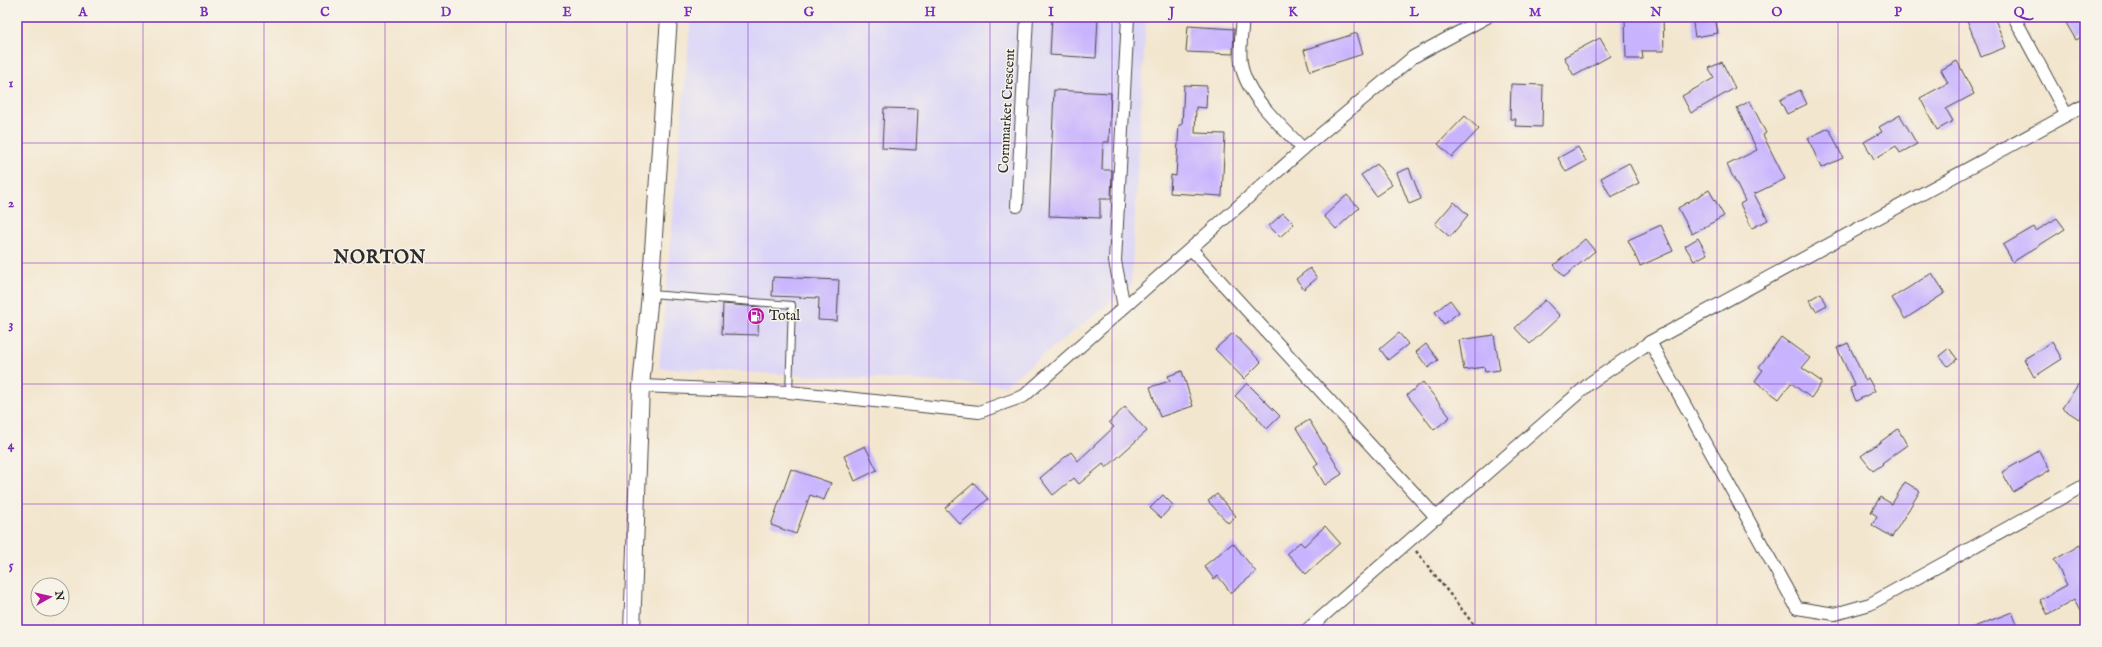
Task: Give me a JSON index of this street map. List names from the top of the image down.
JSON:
{
  "streets": {
    "street": ["Cornmarket Crescent"]
  },
  "districts": ["NORTON"],
  "places": {
    "fuel station": ["Total"]
  },
  "north": "right",
  "grid": {
    "columns": [
      "A",
      "B",
      "C",
      "D",
      "E",
      "F",
      "G",
      "H",
      "I",
      "J",
      "K",
      "L",
      "M",
      "N",
      "O",
      "P",
      "Q"
    ],
    "rows": [
      "1",
      "2",
      "3",
      "4",
      "5"
    ]
  }
}
